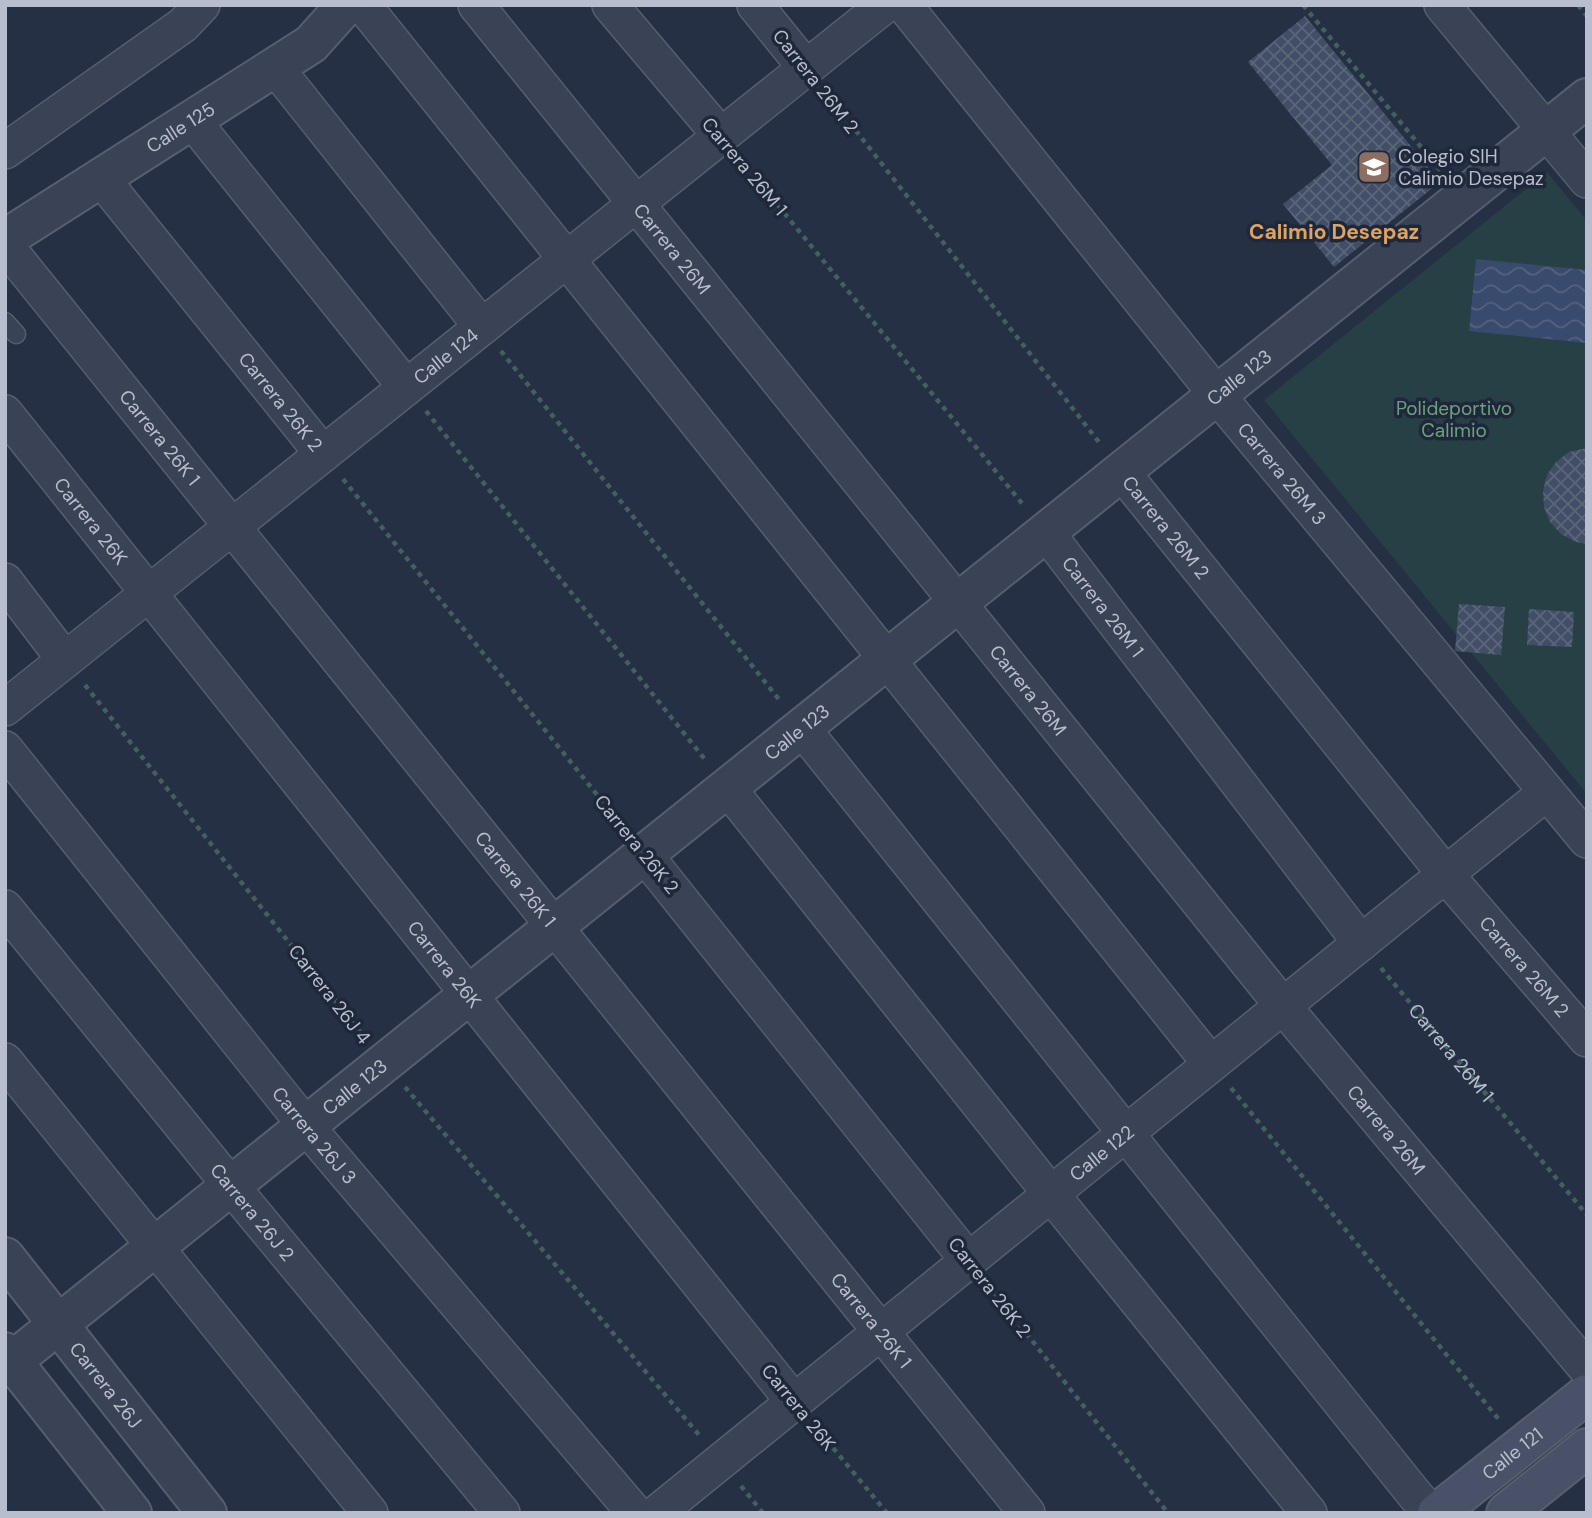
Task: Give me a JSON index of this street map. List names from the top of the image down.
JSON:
{
  "streets": {
    "main road": ["Calle 121"],
    "street": [
      "Carrera 26M 2",
      "Calle 125",
      "Carrera 26M 1",
      "Carrera 26M",
      "Calle 124",
      "Calle 123",
      "Carrera 26K 2",
      "Carrera 26K 1",
      "Carrera 26M 3",
      "Carrera 26K",
      "Carrera 26J 3",
      "Calle 122",
      "Carrera 26J 2",
      "Carrera 26J"
    ],
    "path": ["Carrera 26J 4"]
  },
  "crossings": [
    ["Carrera 26M 2", "Calle 124"],
    ["Carrera 26M 2", "Calle 123"],
    ["Carrera 26M 2", "Calle 122"],
    ["Calle 125", "Carrera 26K 2"],
    ["Carrera 26M 1", "Calle 124"],
    ["Carrera 26M 1", "Calle 123"],
    ["Carrera 26M 1", "Calle 122"],
    ["Carrera 26M", "Calle 124"],
    ["Carrera 26M", "Calle 123"],
    ["Carrera 26M", "Calle 122"],
    ["Calle 124", "Carrera 26K 2"],
    ["Calle 124", "Carrera 26K 1"],
    ["Calle 124", "Carrera 26K"],
    ["Calle 124", "Carrera 26J 4"],
    ["Calle 123", "Carrera 26K 2"],
    ["Calle 123", "Carrera 26K 1"],
    ["Calle 123", "Carrera 26M 3"],
    ["Calle 123", "Carrera 26K"],
    ["Calle 123", "Carrera 26J 4"],
    ["Calle 123", "Carrera 26J 3"],
    ["Calle 123", "Carrera 26J 2"],
    ["Calle 123", "Carrera 26J"],
    ["Carrera 26K 2", "Calle 122"],
    ["Carrera 26K 1", "Calle 122"],
    ["Carrera 26M 3", "Calle 122"],
    ["Carrera 26K", "Calle 122"],
    ["Carrera 26J 4", "Calle 122"]
  ],
  "districts": ["Calimio Desepaz"],
  "parks": ["Polideportivo Calimio"],
  "places": {
    "school or university": ["Colegio SIH Calimio Desepaz"]
  }
}
